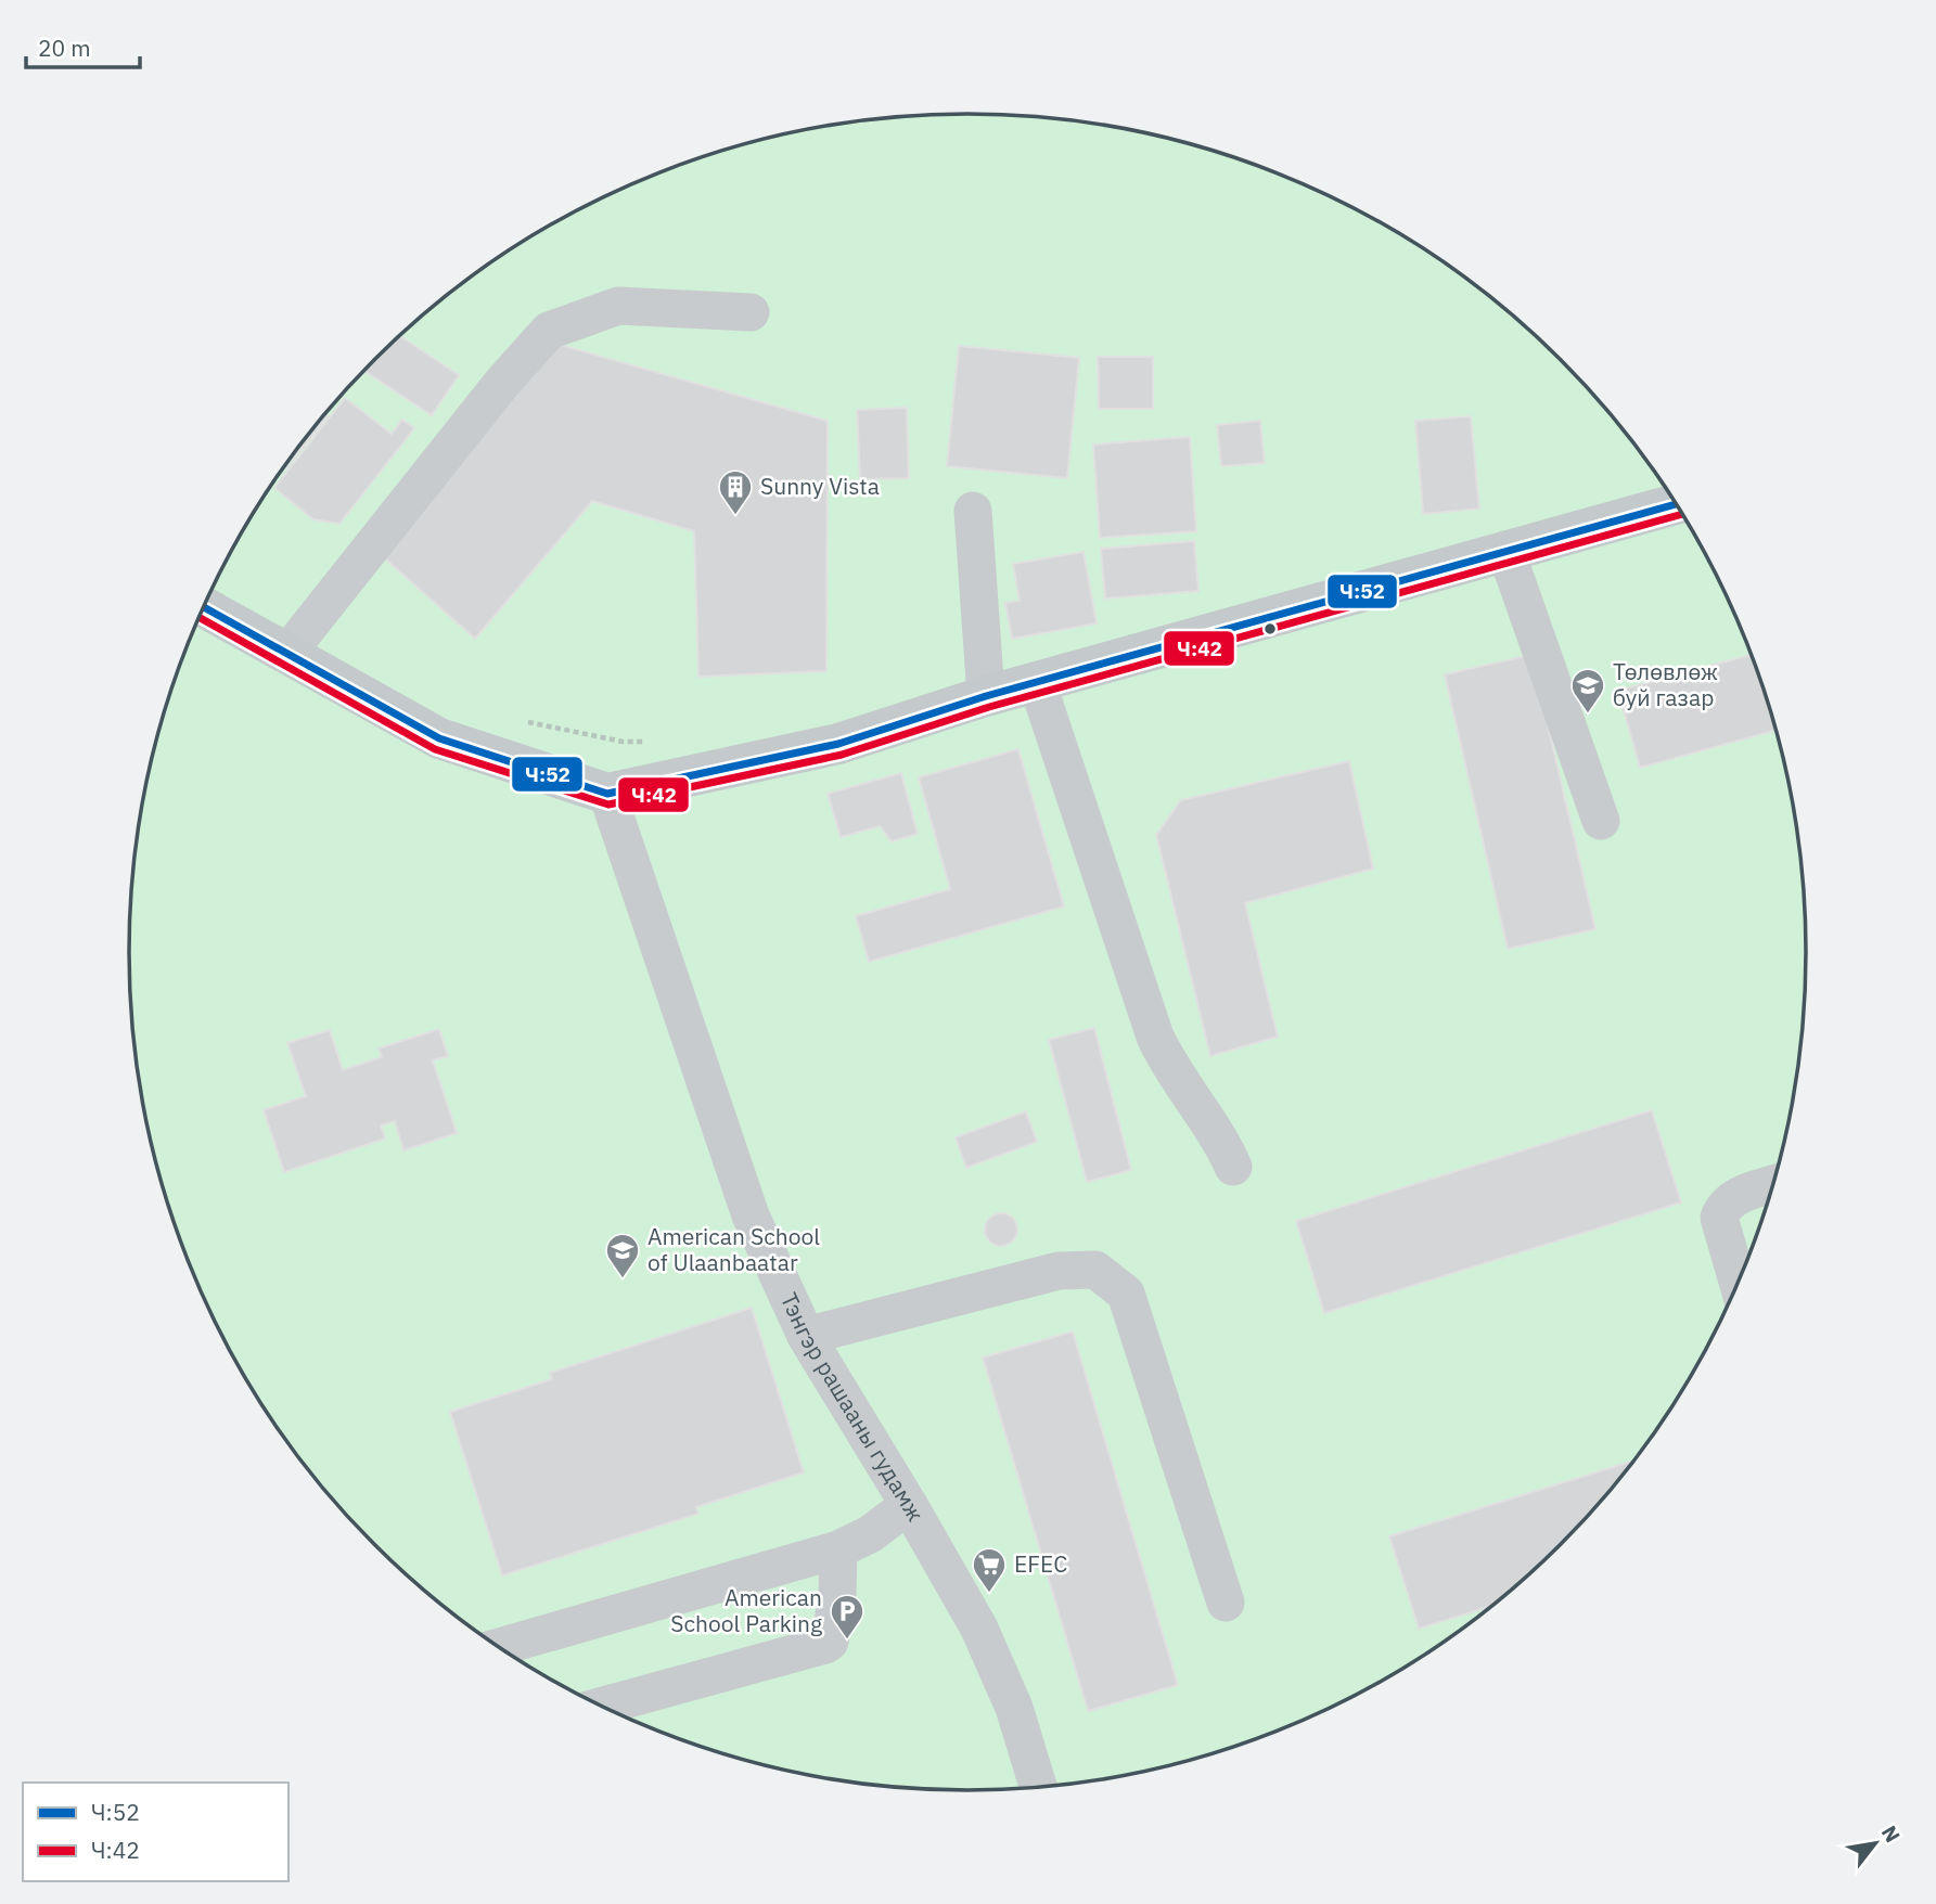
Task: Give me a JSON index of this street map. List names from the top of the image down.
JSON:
{
  "streets": {
    "street": ["Тэнгэр рашааны гудамж"]
  },
  "places": {
    "building": ["Sunny Vista"],
    "school or university": ["Төлөвлөж буй газар", "American School of Ulaanbaatar"],
    "supermarket": ["EFEC"],
    "parking": ["American School Parking"]
  },
  "lines": ["transit line Ч:52", "transit line Ч:42"],
  "legend": ["Ч:52", "Ч:42"],
  "scale_bar": "20 m",
  "north": "top right"
}
